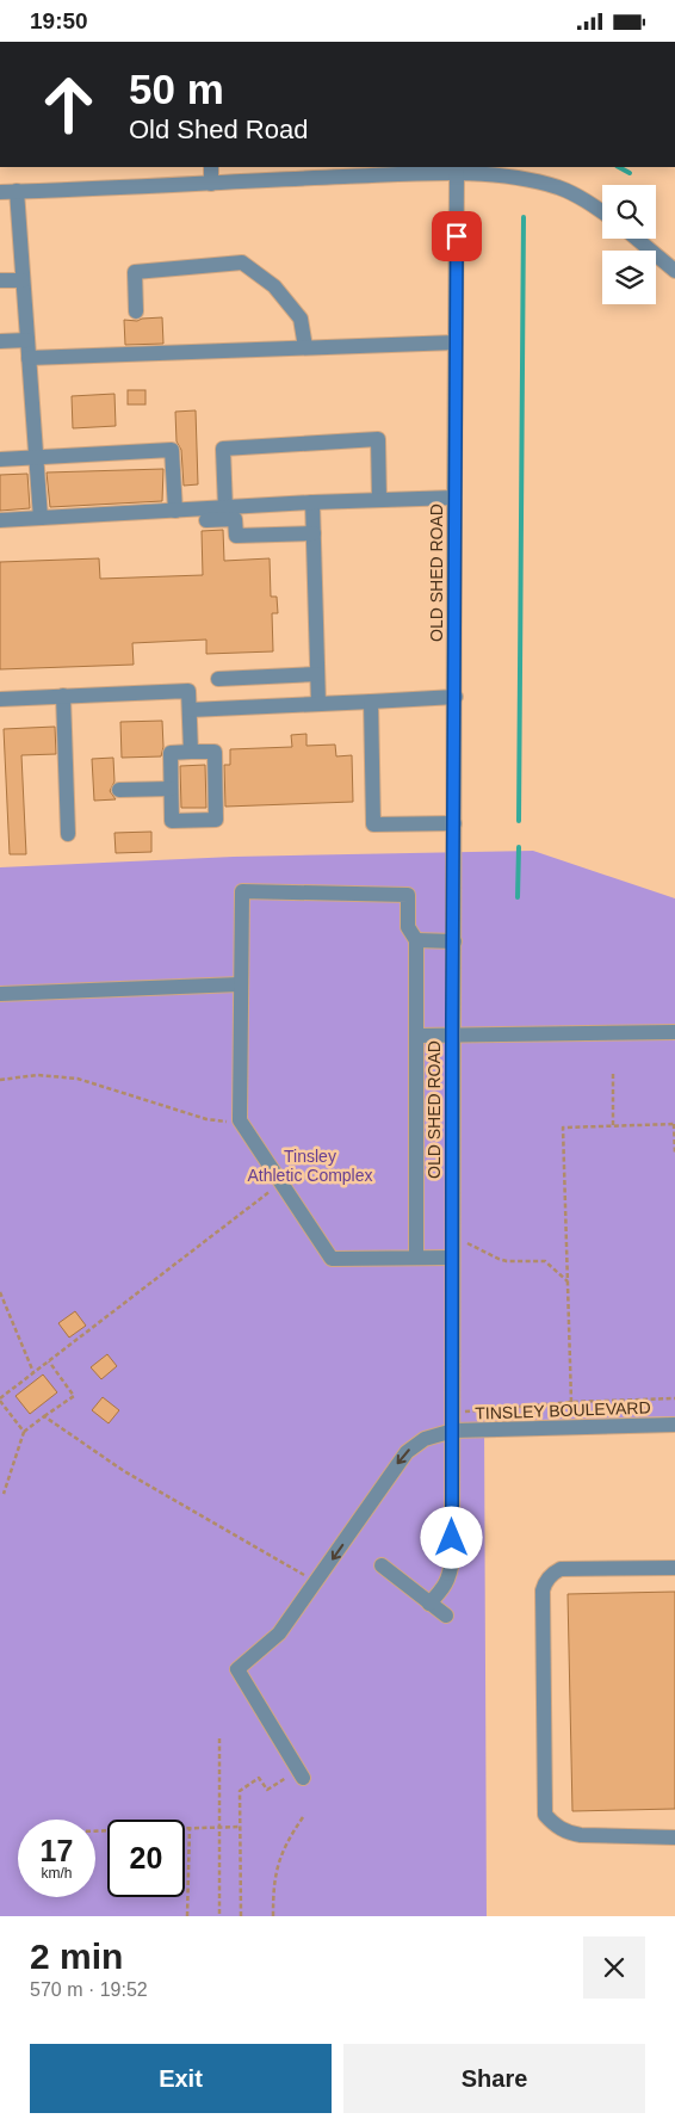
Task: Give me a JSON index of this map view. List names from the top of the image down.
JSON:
{
  "streets": {
    "street": ["OLD SHED ROAD", "TINSLEY BOULEVARD"]
  },
  "crossings": [
    ["OLD SHED ROAD", "TINSLEY BOULEVARD"]
  ],
  "parks": ["Tinsley Athletic Complex"],
  "page": {
    "status": "19:50",
    "turn": ["50 m", "Old Shed Road"],
    "speed": "17 km/h",
    "limit": "20",
    "heading": ["2 min", "570 m · 19:52"],
    "buttons": ["Exit", "Share"]
  }
}
